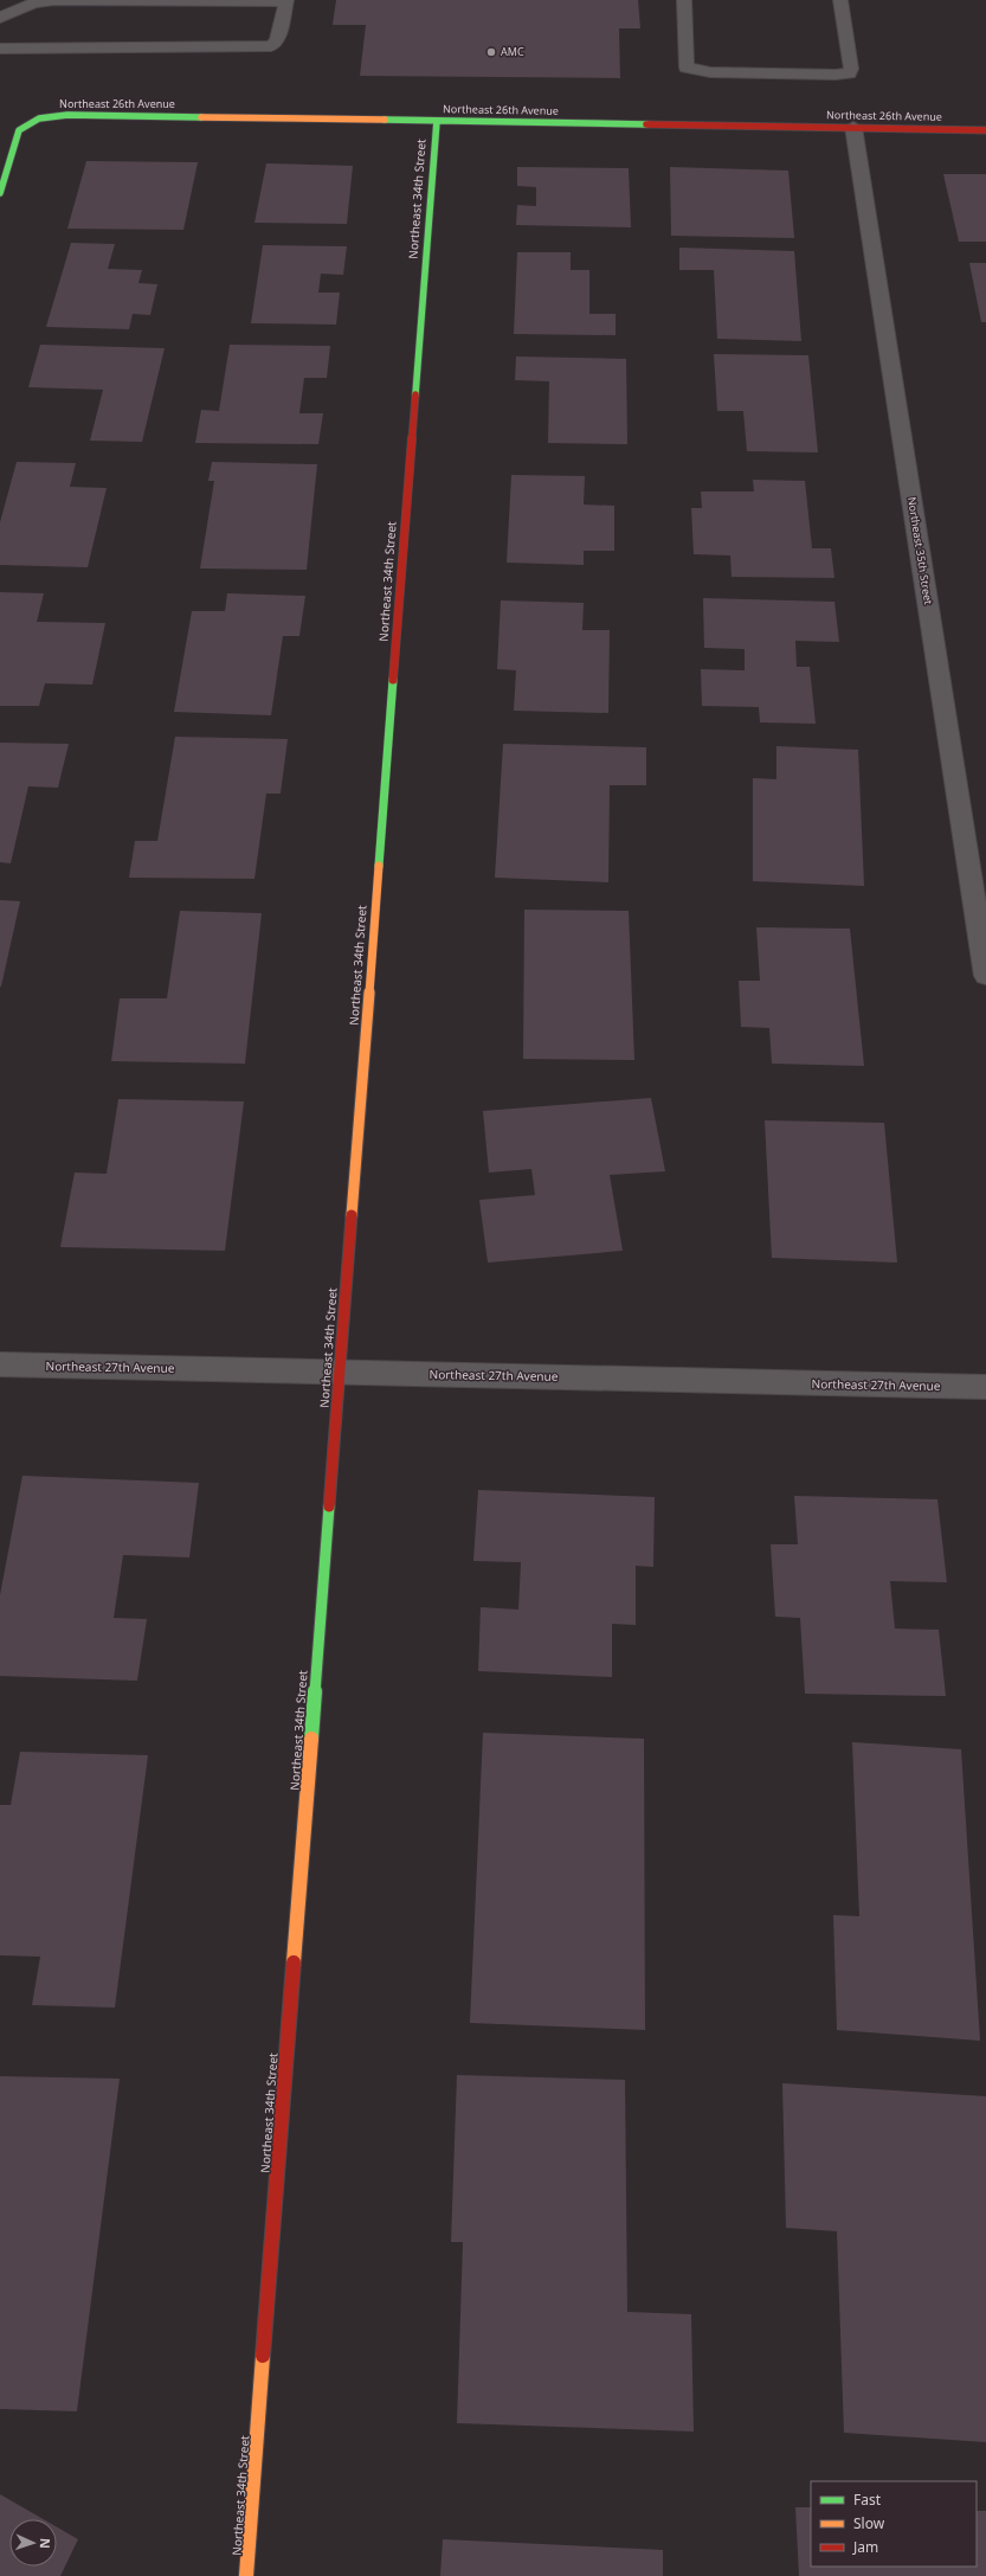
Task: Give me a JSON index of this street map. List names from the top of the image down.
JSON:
{
  "streets": {
    "street": [
      "Northeast 26th Avenue",
      "Northeast 34th Street",
      "Northeast 35th Street",
      "Northeast 27th Avenue"
    ]
  },
  "crossings": [
    ["Northeast 26th Avenue", "Northeast 34th Street"],
    ["Northeast 26th Avenue", "Northeast 35th Street"],
    ["Northeast 34th Street", "Northeast 27th Avenue"]
  ],
  "places": ["AMC"],
  "legend": ["Fast", "Slow", "Jam"],
  "north": "right"
}
